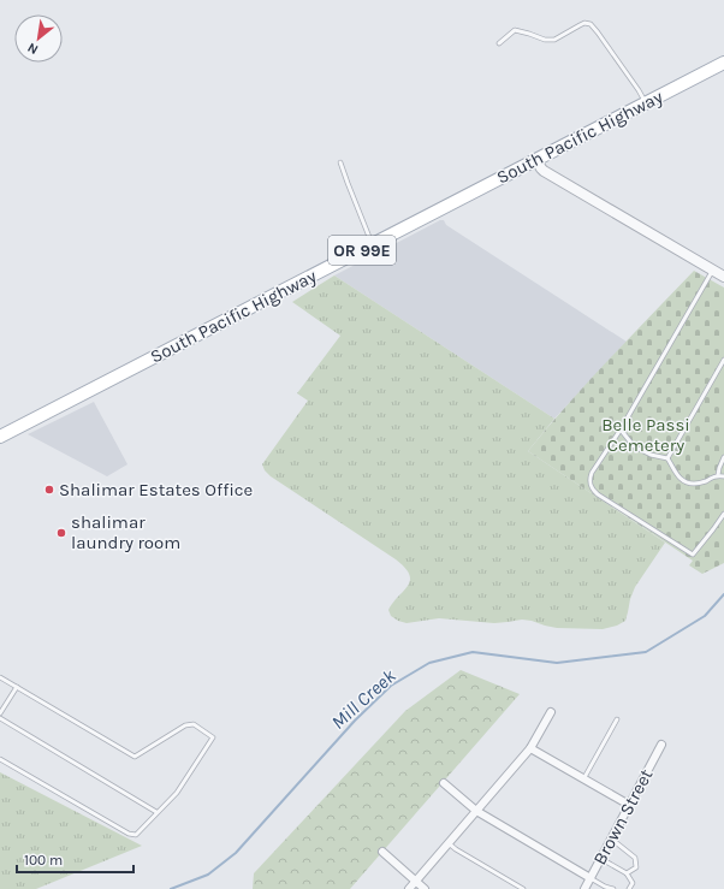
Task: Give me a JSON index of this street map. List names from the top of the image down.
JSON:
{
  "streets": {
    "main road": ["South Pacific Highway", "OR 99E"],
    "street": ["Brown Street"]
  },
  "water": ["Mill Creek"],
  "parks": ["Belle Passi Cemetery"],
  "places": ["Shalimar Estates Office", "shalimar laundry room"],
  "scale_bar": "100 m",
  "north": "bottom left"
}
